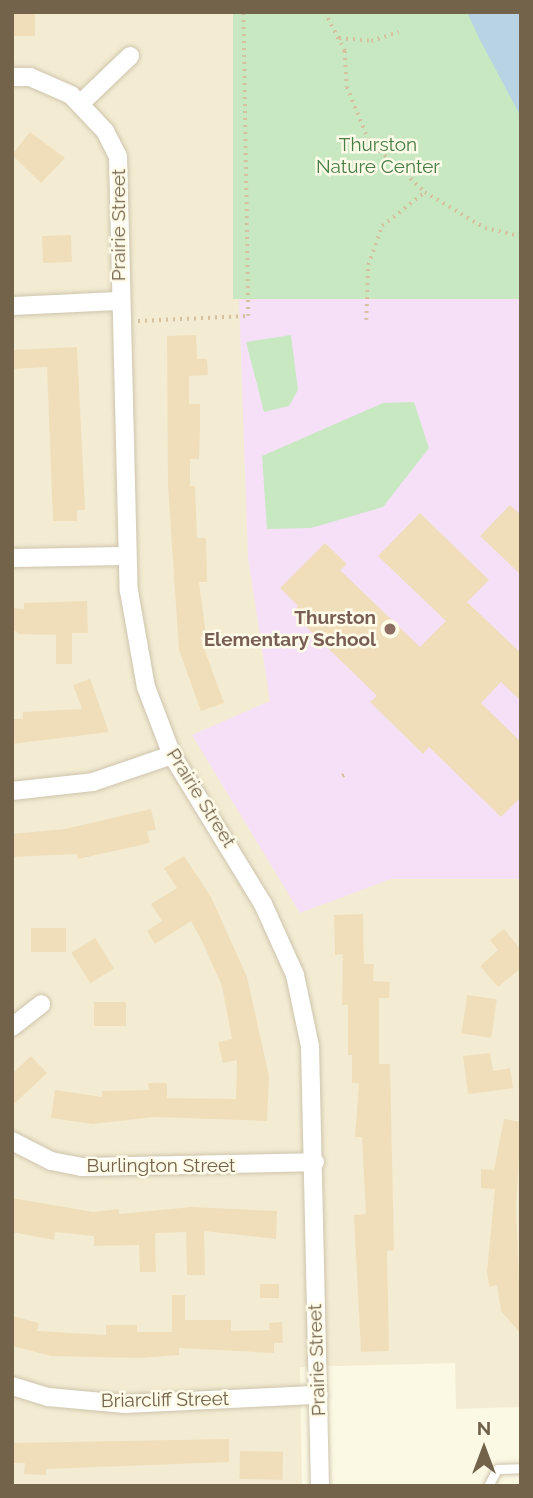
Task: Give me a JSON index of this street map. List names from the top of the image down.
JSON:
{
  "streets": {
    "street": ["Prairie Street", "Burlington Street", "Briarcliff Street"]
  },
  "crossings": [
    ["Prairie Street", "Burlington Street"],
    ["Prairie Street", "Briarcliff Street"]
  ],
  "parks": ["Thurston Nature Center"],
  "places": ["Thurston Elementary School"],
  "north": "top"
}
